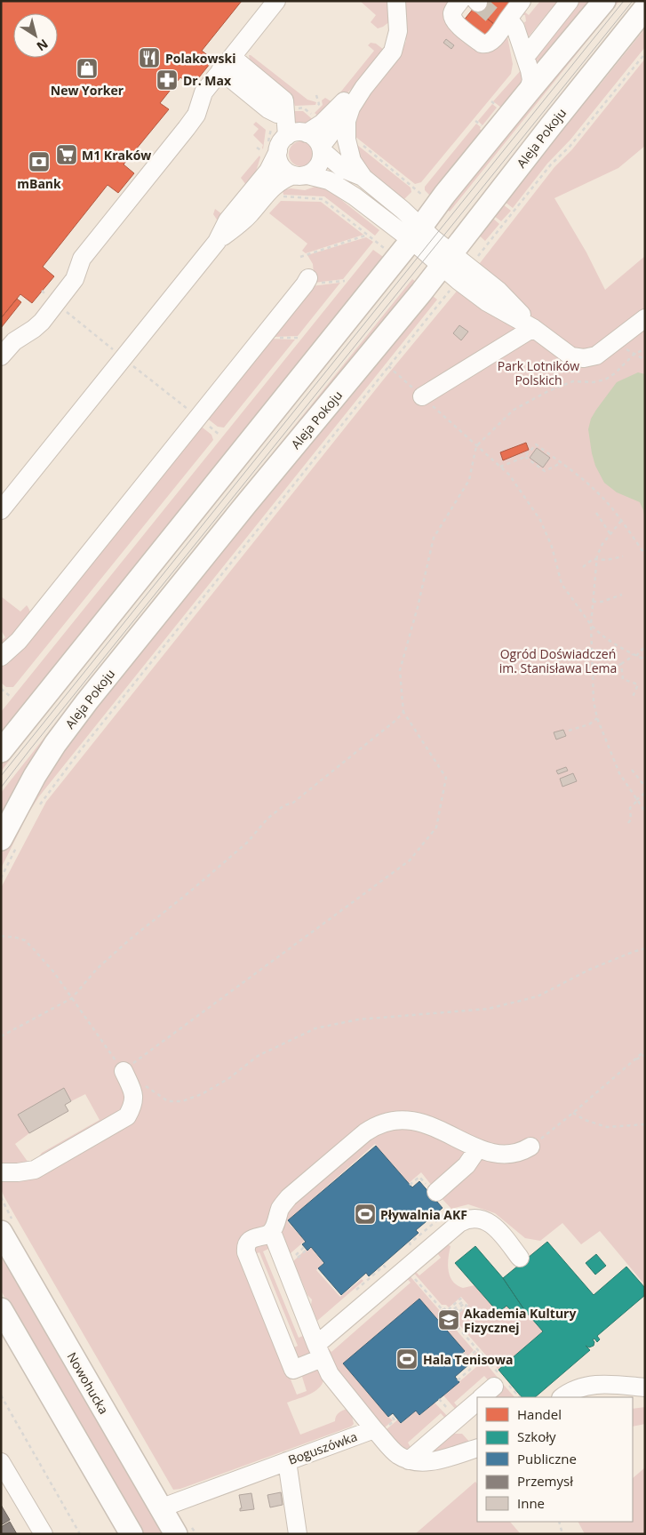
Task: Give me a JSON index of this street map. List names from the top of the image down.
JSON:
{
  "streets": {
    "main road": ["Aleja Pokoju", "Nowohucka"],
    "lane": ["Boguszówka"]
  },
  "crossings": [
    ["Nowohucka", "Boguszówka"]
  ],
  "parks": ["Park Lotników Polskich", "Ogród Doświadczeń im. Stanisława Lema"],
  "places": {
    "restaurant": ["Polakowski"],
    "shop": ["New Yorker"],
    "pharmacy": ["Dr. Max"],
    "supermarket": ["M1 Kraków"],
    "bank": ["mBank"],
    "sports": ["Pływalnia AKF", "Hala Tenisowa"],
    "school or university": ["Akademia Kultury Fizycznej"]
  },
  "legend": [
    "Handel",
    "Szkoły",
    "Publiczne",
    "Przemysł",
    "Inne"
  ],
  "north": "bottom right"
}
